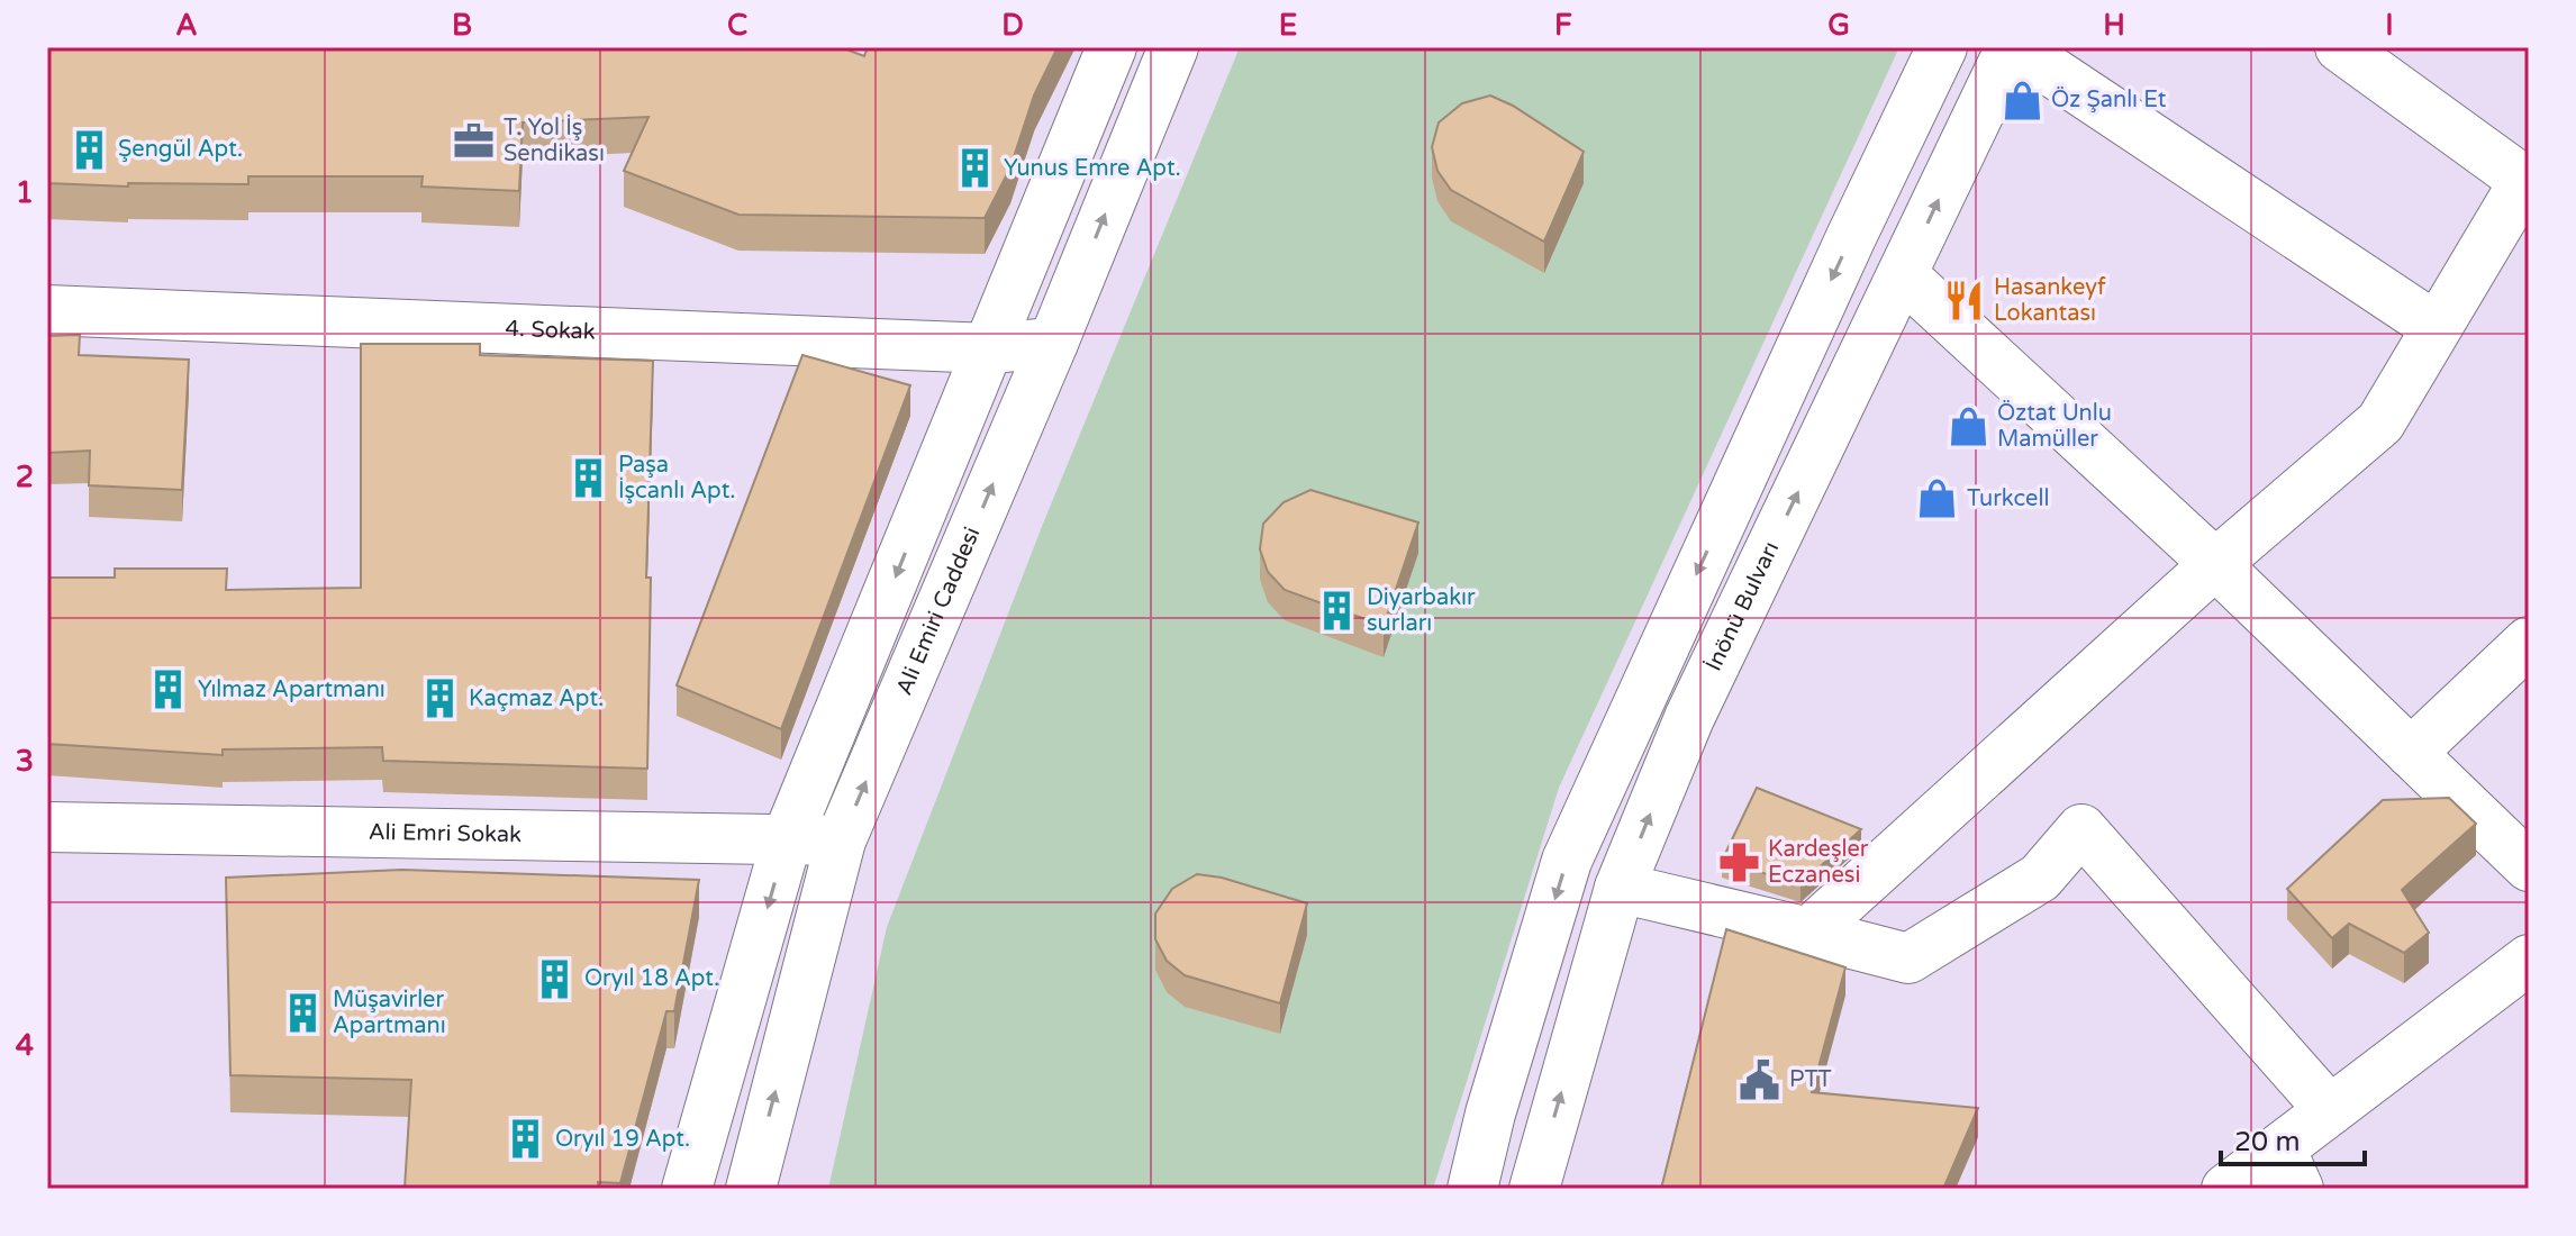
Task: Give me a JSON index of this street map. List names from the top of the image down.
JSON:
{
  "streets": {
    "street": [
      "4. Sokak",
      "İnönü Bulvarı",
      "Ali Emiri Caddesi",
      "Ali Emri Sokak"
    ]
  },
  "crossings": [
    ["4. Sokak", "Ali Emiri Caddesi"],
    ["Ali Emiri Caddesi", "Ali Emri Sokak"]
  ],
  "places": {
    "shop": ["Öz Şanlı Et", "Öztat Unlu Mamüller", "Turkcell"],
    "office": ["T. Yol İş Sendikası"],
    "building": [
      "Şengül Apt.",
      "Yunus Emre Apt.",
      "Paşa İşcanlı Apt.",
      "Diyarbakır surları",
      "Yılmaz Apartmanı",
      "Kaçmaz Apt.",
      "Oryıl 18 Apt.",
      "Müşavirler Apartmanı",
      "Oryıl 19 Apt."
    ],
    "restaurant": ["Hasankeyf Lokantası"],
    "pharmacy": ["Kardeşler Eczanesi"],
    "public building": ["PTT"]
  },
  "scale_bar": "20 m",
  "grid": {
    "columns": [
      "A",
      "B",
      "C",
      "D",
      "E",
      "F",
      "G",
      "H",
      "I"
    ],
    "rows": [
      "1",
      "2",
      "3",
      "4"
    ]
  }
}
